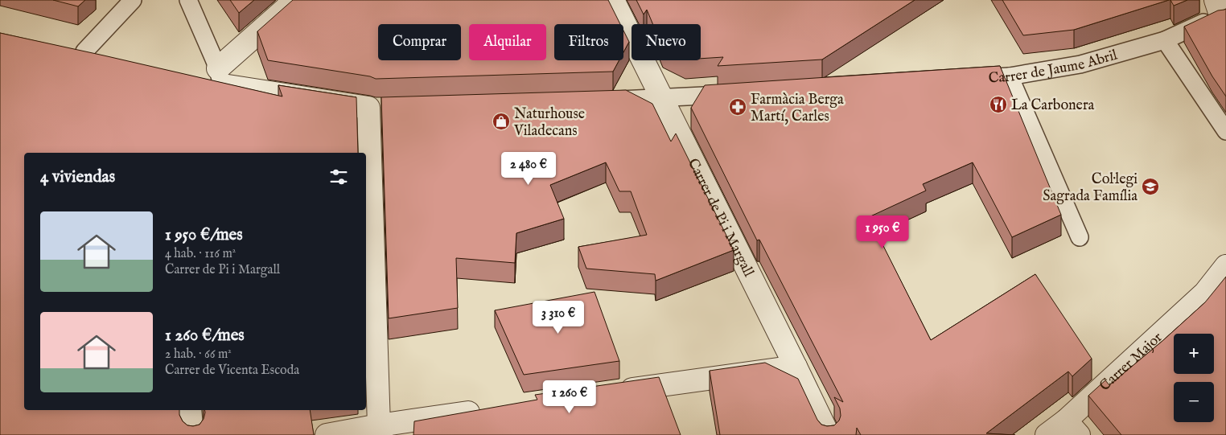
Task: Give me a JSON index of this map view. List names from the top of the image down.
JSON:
{
  "streets": {
    "street": ["Carrer de Jaume Abril", "Carrer de Pi i Margall", "Carrer Major"]
  },
  "places": {
    "restaurant": ["La Carbonera"],
    "pharmacy": ["Farmàcia Berga Martí, Carles"],
    "shop": ["Naturhouse Viladecans"],
    "school or university": ["Col·legi Sagrada Família"]
  },
  "page": {
    "chip": [
      "Comprar",
      "Alquilar",
      "Filtros",
      "Nuevo"
    ],
    "price": [
      "2 480 €",
      "1 950 €",
      "3 310 €",
      "1 260 €"
    ],
    "heading": "4 viviendas",
    "list": [
      {
        "name": "1 950 €/mes",
        "note": "4 hab. · 116 m² · Carrer de Pi i Margall"
      },
      {
        "name": "1 260 €/mes",
        "note": "2 hab. · 66 m² · Carrer de Vicenta Escoda"
      }
    ],
    "map_buttons": ["+", "−"]
  }
}
